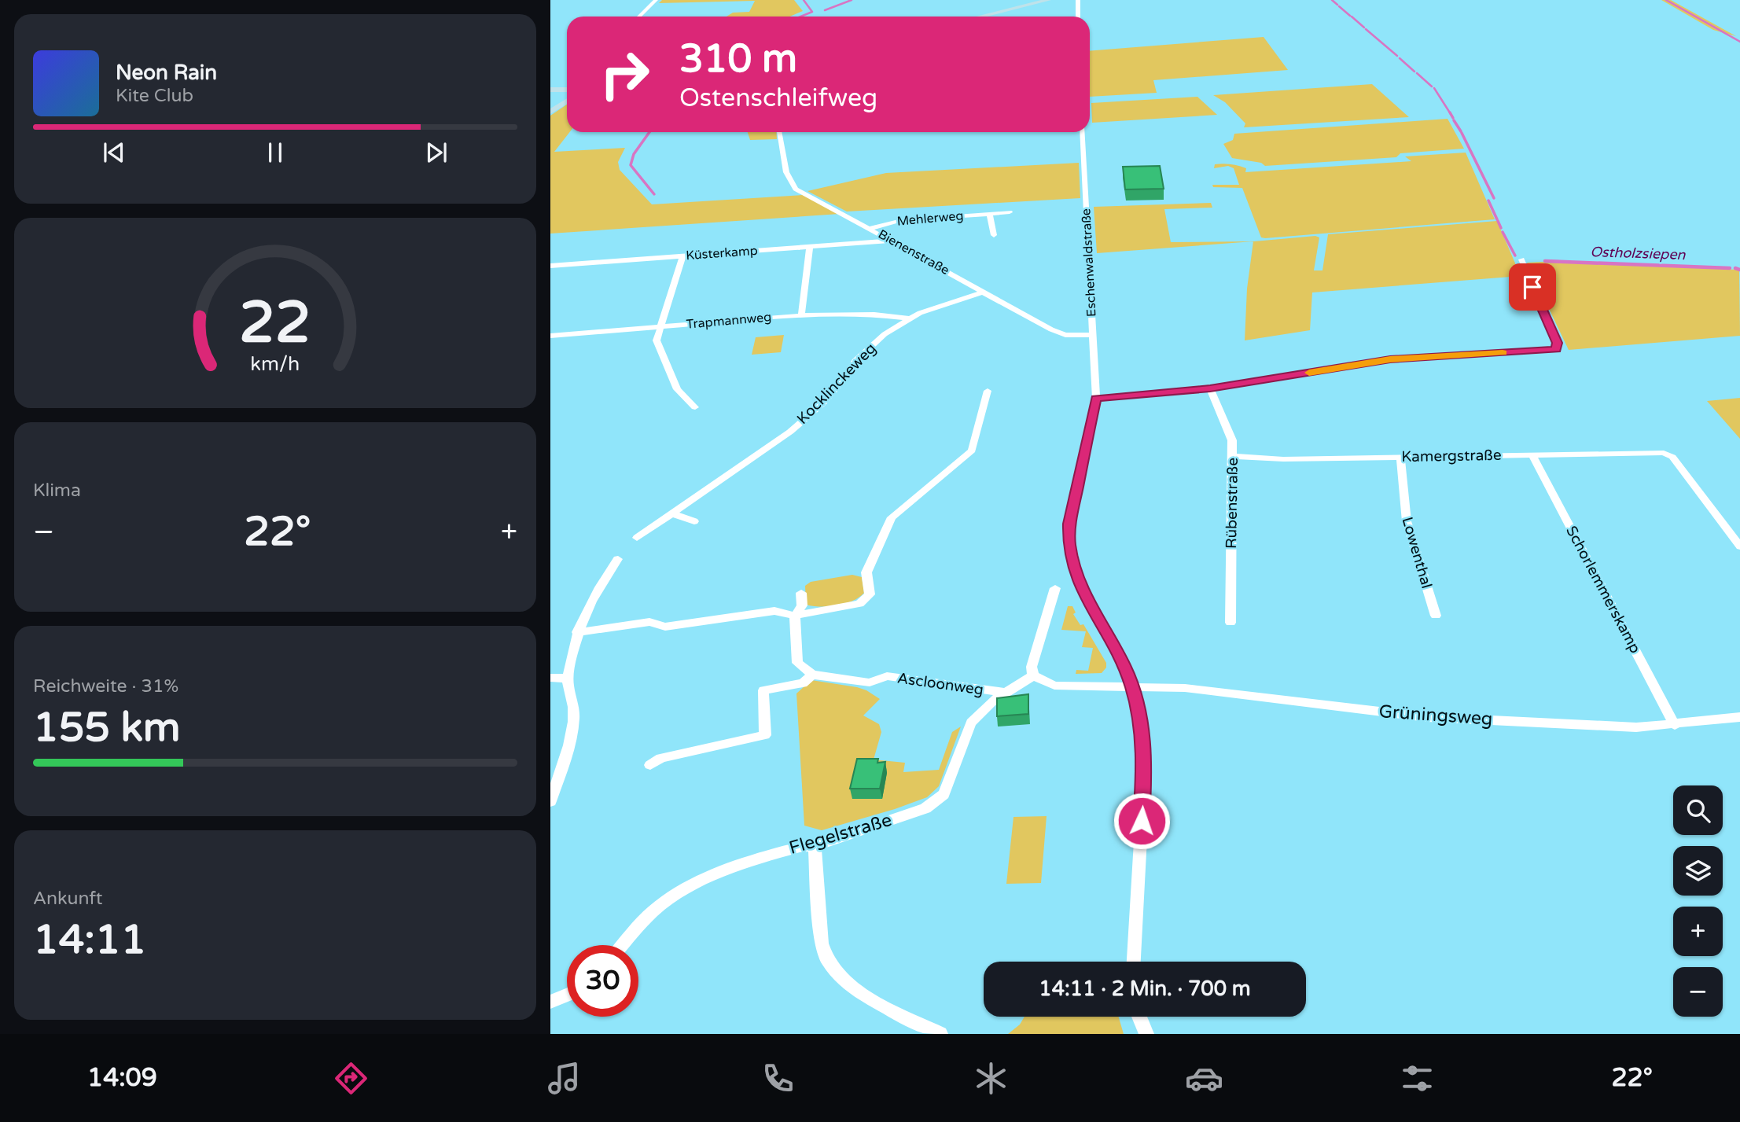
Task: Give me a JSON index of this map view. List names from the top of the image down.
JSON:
{
  "streets": {
    "street": [
      "Mehlerweg",
      "Bienenstraße",
      "Küsterkamp",
      "Eschenwaldstraße",
      "Trapmannweg",
      "Kocklinckeweg",
      "Kamergstraße",
      "Rübenstraße",
      "Lowenthal",
      "Schorlemmerskamp",
      "Ascloonweg",
      "Grüningsweg",
      "Flegelstraße"
    ]
  },
  "crossings": [
    ["Mehlerweg", "Bienenstraße"],
    ["Bienenstraße", "Küsterkamp"],
    ["Bienenstraße", "Eschenwaldstraße"],
    ["Bienenstraße", "Kocklinckeweg"],
    ["Eschenwaldstraße", "Grüningsweg"],
    ["Trapmannweg", "Kocklinckeweg"],
    ["Kamergstraße", "Rübenstraße"],
    ["Kamergstraße", "Lowenthal"],
    ["Kamergstraße", "Schorlemmerskamp"],
    ["Schorlemmerskamp", "Grüningsweg"],
    ["Ascloonweg", "Flegelstraße"],
    ["Grüningsweg", "Flegelstraße"]
  ],
  "water": ["Ostholzsiepen"],
  "page": {
    "turn": ["310 m", "Ostenschleifweg"],
    "song": ["Neon Rain", "Kite Club"],
    "tile": [
      "Klima",
      ["Reichweite · 31%", "155 km"],
      ["Ankunft", "14:11"]
    ],
    "heat": ["−", "22°", "+"],
    "map_buttons": ["+", "−"],
    "limit": "30",
    "trip": "14:11 · 2 Min. · 700 m",
    "tabs": ["14:09", "22°"],
    "gauge": ["22", "km/h"]
  }
}
